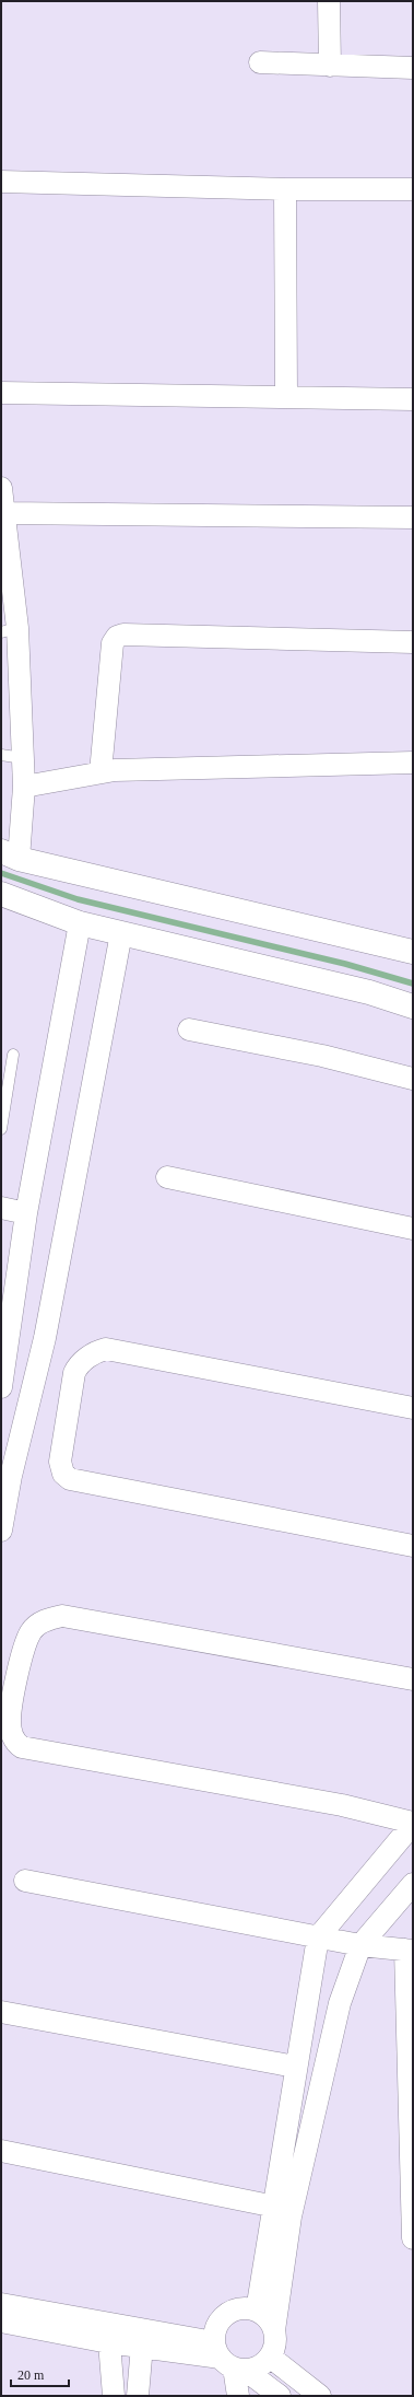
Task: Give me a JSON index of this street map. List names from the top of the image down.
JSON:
{
  "scale_bar": "20 m"
}
